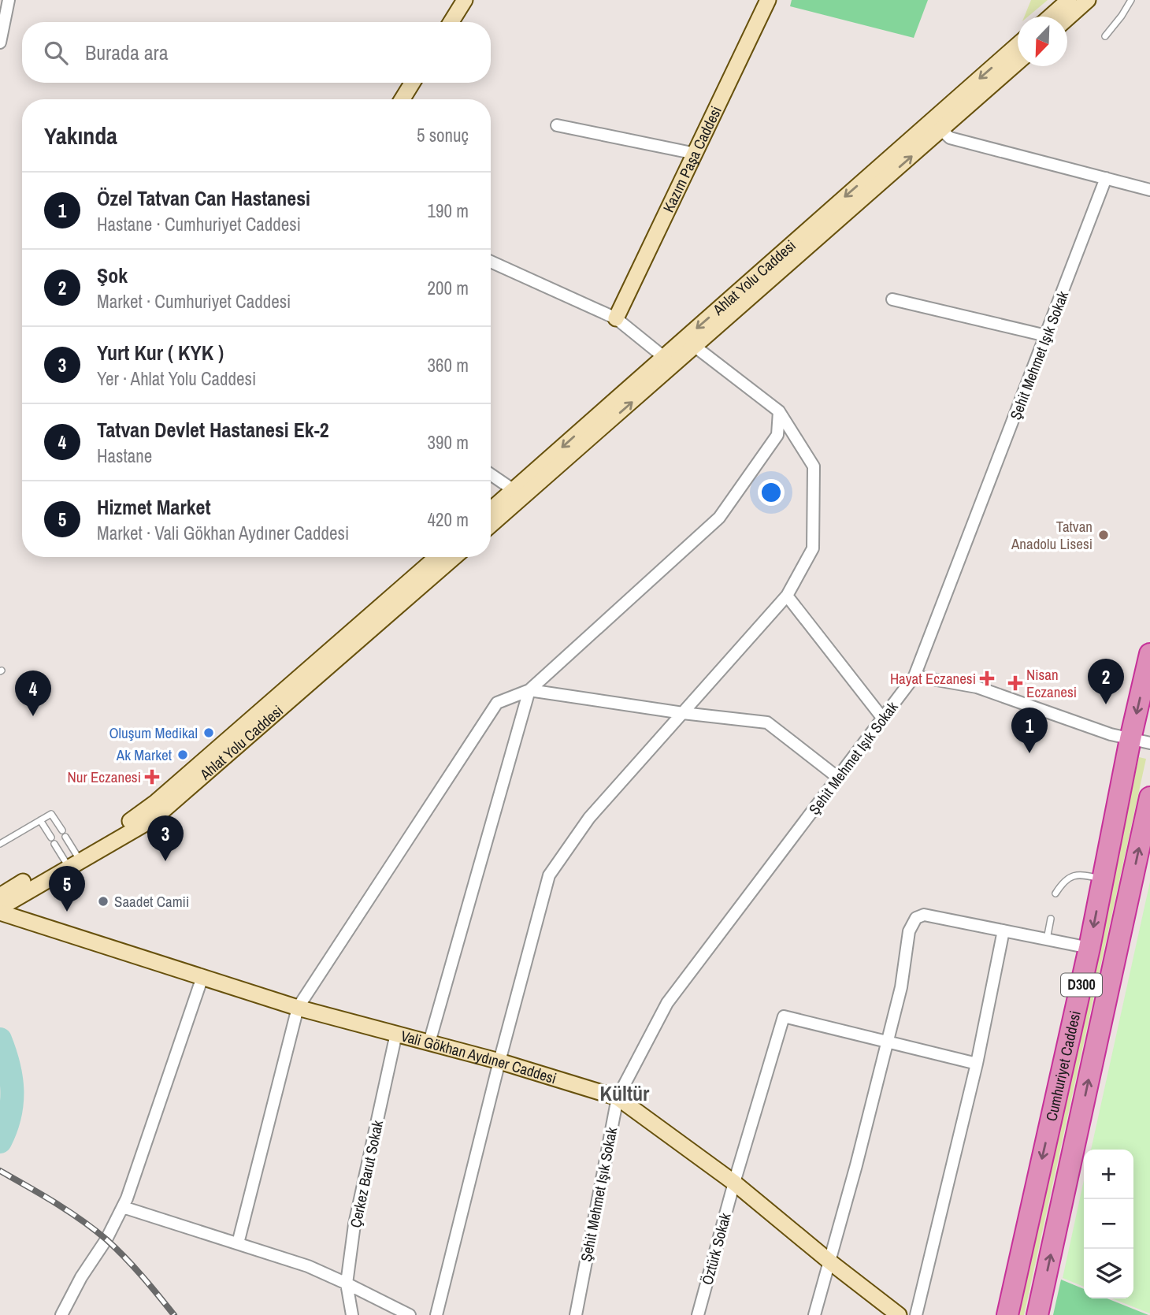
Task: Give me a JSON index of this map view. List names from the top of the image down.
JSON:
{
  "streets": {
    "highway": ["D300", "Cumhuriyet Caddesi"],
    "street": [
      "Kazım Paşa Caddesi",
      "Ahlat Yolu Caddesi",
      "Şehit Mehmet Işık Sokak",
      "Vali Gökhan Aydıner Caddesi",
      "Çerkez Barut Sokak",
      "Öztürk Sokak"
    ]
  },
  "crossings": [
    ["Şehit Mehmet Işık Sokak", "Vali Gökhan Aydıner Caddesi"],
    ["Vali Gökhan Aydıner Caddesi", "Çerkez Barut Sokak"],
    ["Vali Gökhan Aydıner Caddesi", "Öztürk Sokak"]
  ],
  "districts": ["Kültür"],
  "places": {
    "other": [
      "Tatvan Anadolu Lisesi",
      "Oluşum Medikal",
      "Ak Market",
      "Saadet Camii"
    ],
    "health": ["Hayat Eczanesi", "Nisan Eczanesi", "Nur Eczanesi"]
  },
  "north": "bottom left",
  "page": {
    "search": "Burada ara",
    "heading": ["Yakında", "5 sonuç"],
    "list": [
      {
        "mark": "1",
        "name": "Özel Tatvan Can Hastanesi",
        "note": "Hastane · Cumhuriyet Caddesi",
        "value": "190 m"
      },
      {
        "mark": "2",
        "name": "Şok",
        "note": "Market · Cumhuriyet Caddesi",
        "value": "200 m"
      },
      {
        "mark": "3",
        "name": "Yurt Kur ( KYK )",
        "note": "Yer · Ahlat Yolu Caddesi",
        "value": "360 m"
      },
      {
        "mark": "4",
        "name": "Tatvan Devlet Hastanesi Ek-2",
        "note": "Hastane",
        "value": "390 m"
      },
      {
        "mark": "5",
        "name": "Hizmet Market",
        "note": "Market · Vali Gökhan Aydıner Caddesi",
        "value": "420 m"
      }
    ],
    "pins": [
      "2",
      "4",
      "1",
      "3",
      "5"
    ],
    "map_buttons": ["+", "−"]
  }
}
